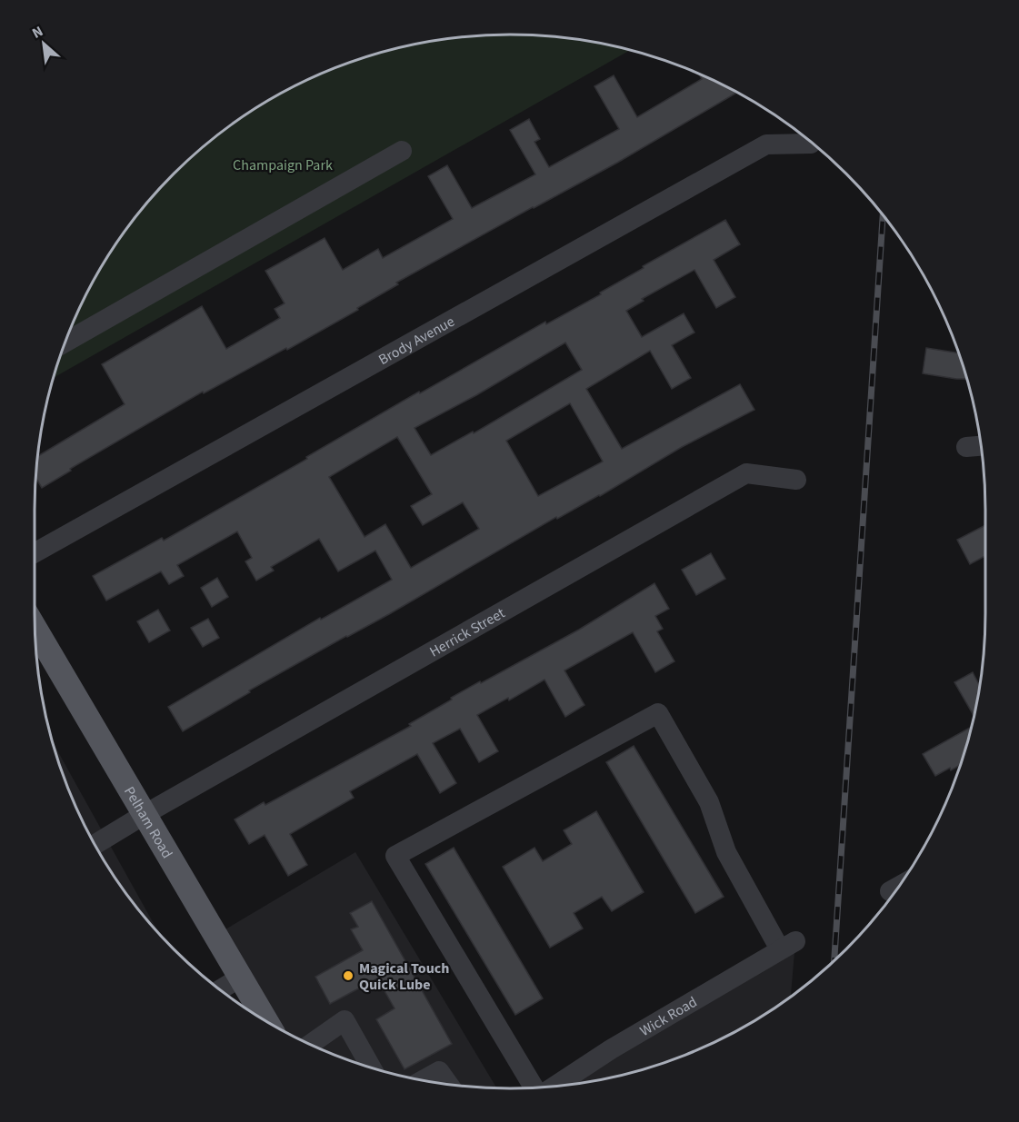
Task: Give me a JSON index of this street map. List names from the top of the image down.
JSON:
{
  "streets": {
    "main road": ["Pelham Road"],
    "street": ["Brody Avenue", "Herrick Street", "Wick Road"]
  },
  "crossings": [
    ["Herrick Street", "Pelham Road"]
  ],
  "parks": ["Champaign Park"],
  "places": ["Magical Touch Quick Lube"],
  "north": "top left"
}
